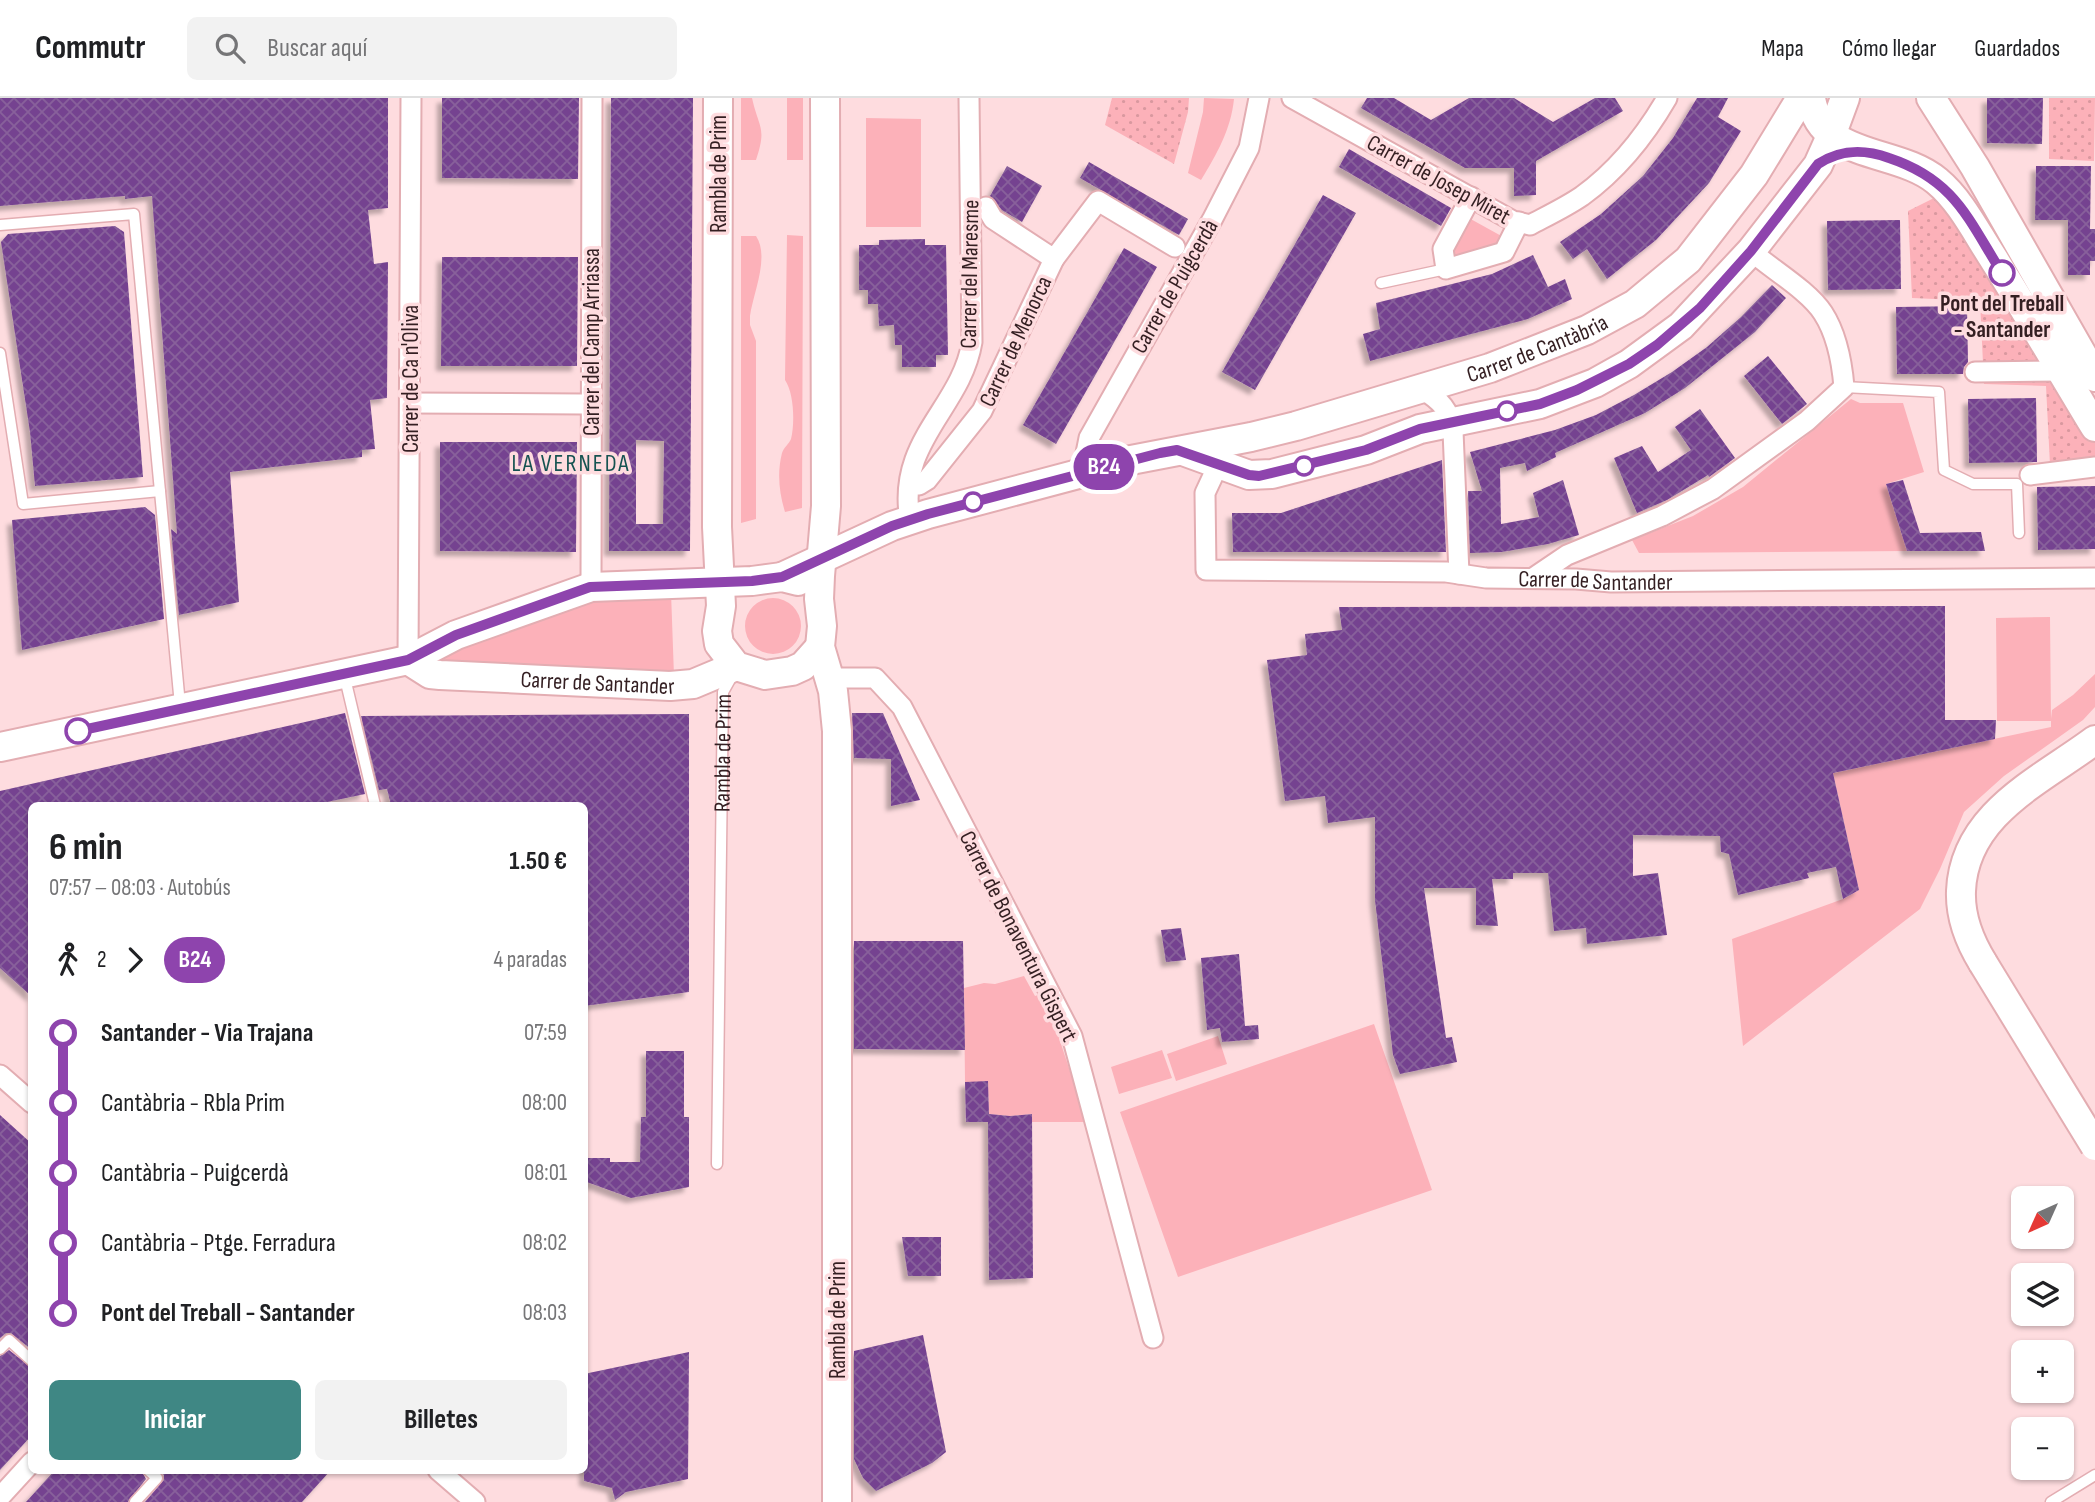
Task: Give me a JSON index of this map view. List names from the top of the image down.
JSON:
{
  "streets": {
    "street": [
      "Rambla de Prim",
      "Carrer de Josep Miret",
      "Carrer del Maresme",
      "Carrer de Puigcerdà",
      "Carrer de Menorca",
      "Carrer del Camp Arriassa",
      "Carrer de Cantàbria",
      "Carrer de Ca n'Oliva",
      "Carrer de Santander",
      "Carrer de Bonaventura Gispert"
    ]
  },
  "crossings": [
    ["Rambla de Prim", "Carrer de Cantàbria"],
    ["Rambla de Prim", "Carrer de Santander"],
    ["Rambla de Prim", "Carrer de Bonaventura Gispert"],
    ["Carrer del Maresme", "Carrer de Cantàbria"],
    ["Carrer de Puigcerdà", "Carrer de Cantàbria"],
    ["Carrer de Cantàbria", "Carrer de Santander"],
    ["Carrer de Ca n'Oliva", "Carrer de Santander"]
  ],
  "districts": ["LA VERNEDA"],
  "places": ["Pont del Treball - Santander"],
  "lines": ["bus line B24"],
  "north": "bottom left",
  "page": {
    "header": "Commutr",
    "search": "Buscar aquí",
    "nav": ["Mapa", "Cómo llegar", "Guardados"],
    "on_map": "B24",
    "heading": ["6 min", "07:57 – 08:03 · Autobús", "1.50 €"],
    "legs": ["2", "B24", "4 paradas"],
    "list": [
      {
        "name": "Santander - Via Trajana",
        "value": "07:59"
      },
      {
        "name": "Cantàbria - Rbla Prim",
        "value": "08:00"
      },
      {
        "name": "Cantàbria - Puigcerdà",
        "value": "08:01"
      },
      {
        "name": "Cantàbria - Ptge. Ferradura",
        "value": "08:02"
      },
      {
        "name": "Pont del Treball - Santander",
        "value": "08:03"
      }
    ],
    "map_buttons": ["+", "−"],
    "buttons": ["Iniciar", "Billetes"]
  }
}
